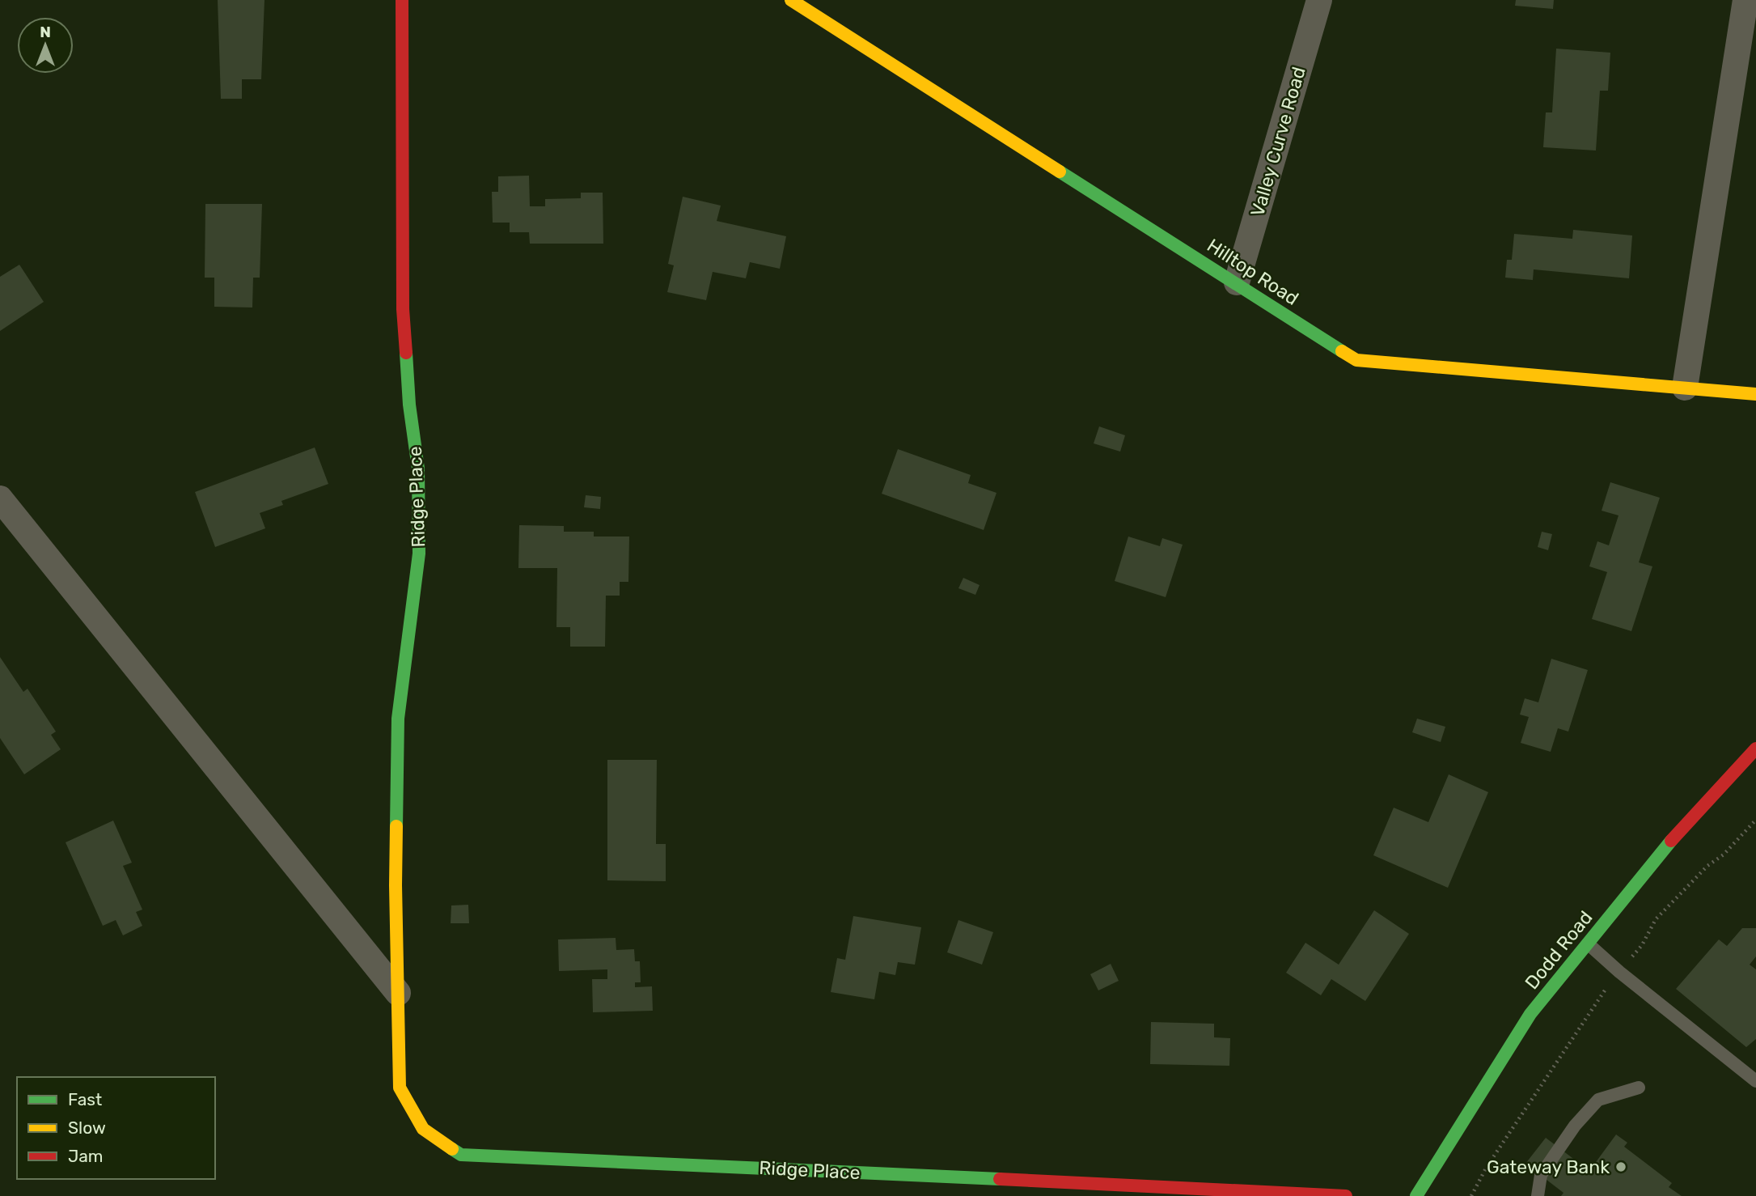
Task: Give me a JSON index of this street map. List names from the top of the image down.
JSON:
{
  "streets": {
    "street": [
      "Valley Curve Road",
      "Hilltop Road",
      "Ridge Place",
      "Dodd Road"
    ]
  },
  "crossings": [
    ["Valley Curve Road", "Hilltop Road"]
  ],
  "places": ["Gateway Bank"],
  "legend": ["Fast", "Slow", "Jam"],
  "north": "top"
}
